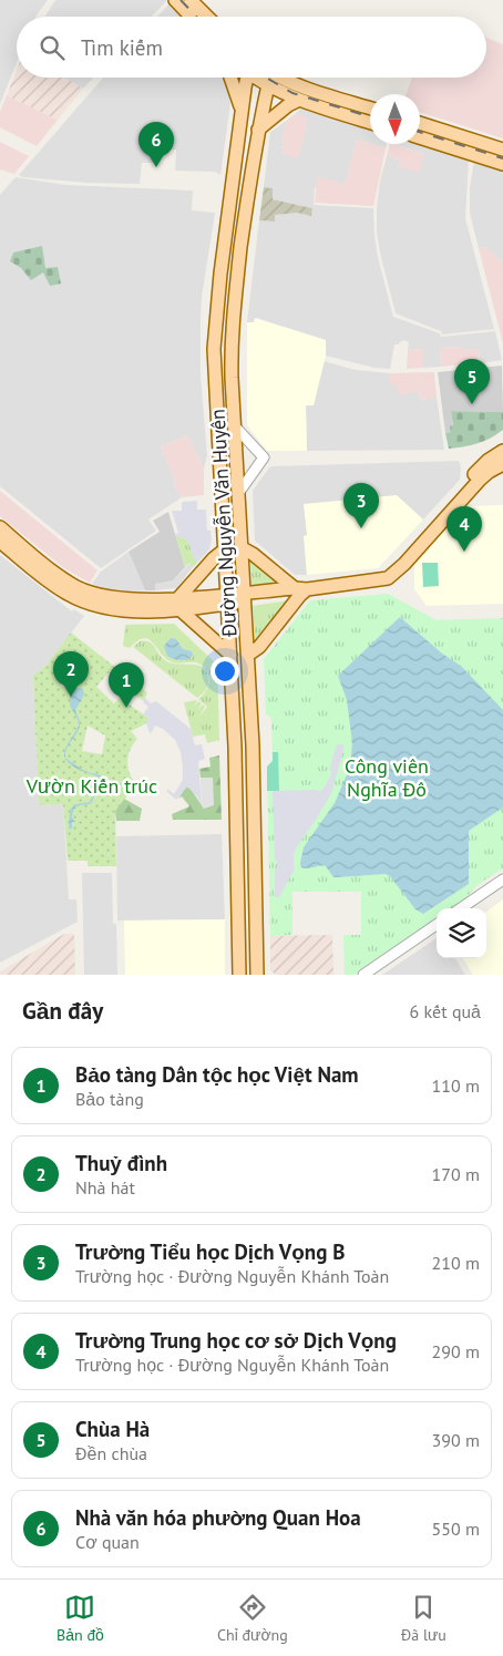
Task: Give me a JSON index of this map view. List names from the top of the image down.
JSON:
{
  "streets": {
    "main road": ["Đường Nguyễn Văn Huyên"]
  },
  "parks": ["Công viên Nghĩa Đô", "Vườn Kiến trúc"],
  "north": "bottom",
  "page": {
    "search": "Tìm kiếm",
    "pins": [
      "6",
      "5",
      "3",
      "4",
      "2",
      "1"
    ],
    "heading": ["Gần đây", "6 kết quả"],
    "list": [
      {
        "mark": "1",
        "name": "Bảo tàng Dân tộc học Việt Nam",
        "note": "Bảo tàng",
        "value": "110 m"
      },
      {
        "mark": "2",
        "name": "Thuỷ đình",
        "note": "Nhà hát",
        "value": "170 m"
      },
      {
        "mark": "3",
        "name": "Trường Tiểu học Dịch Vọng B",
        "note": "Trường học · Đường Nguyễn Khánh Toàn",
        "value": "210 m"
      },
      {
        "mark": "4",
        "name": "Trường Trung học cơ sở Dịch Vọng",
        "note": "Trường học · Đường Nguyễn Khánh Toàn",
        "value": "290 m"
      },
      {
        "mark": "5",
        "name": "Chùa Hà",
        "note": "Đền chùa",
        "value": "390 m"
      },
      {
        "mark": "6",
        "name": "Nhà văn hóa phường Quan Hoa",
        "note": "Cơ quan",
        "value": "550 m"
      }
    ],
    "nav": ["Bản đồ", "Chỉ đường", "Đã lưu"]
  }
}
